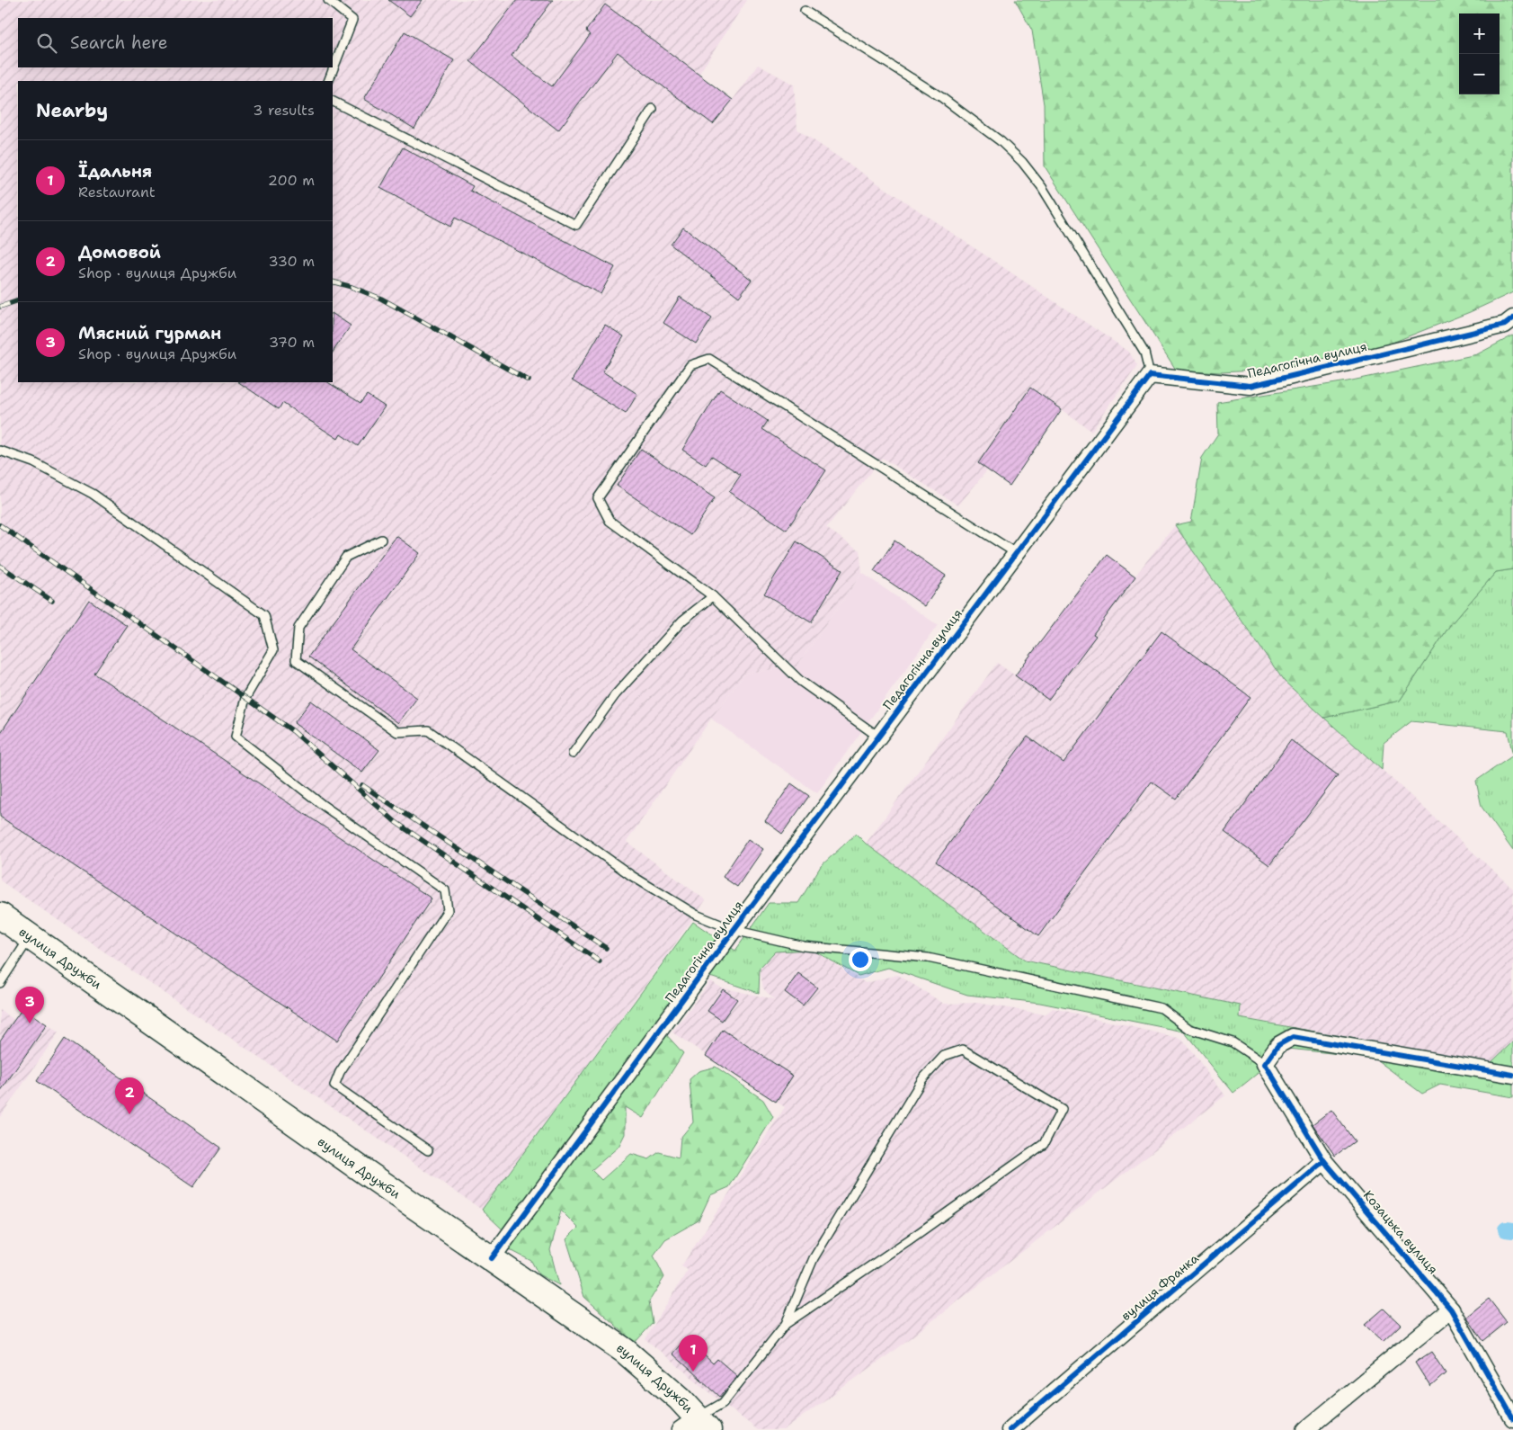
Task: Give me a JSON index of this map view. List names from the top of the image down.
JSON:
{
  "streets": {
    "main road": ["вулиця Дружби"],
    "street": ["Педагогічна вулиця", "Козацька вулиця", "вулиця Франка"]
  },
  "crossings": [
    ["Педагогічна вулиця", "вулиця Дружби"],
    ["Козацька вулиця", "вулиця Франка"]
  ],
  "page": {
    "map_buttons": ["+", "−"],
    "search": "Search here",
    "heading": ["Nearby", "3 results"],
    "list": [
      {
        "mark": "1",
        "name": "Їдальня",
        "note": "Restaurant",
        "value": "200 m"
      },
      {
        "mark": "2",
        "name": "Домовой",
        "note": "Shop · вулиця Дружби",
        "value": "330 m"
      },
      {
        "mark": "3",
        "name": "Мясний гурман",
        "note": "Shop · вулиця Дружби",
        "value": "370 m"
      }
    ],
    "pins": ["3", "2", "1"]
  }
}
